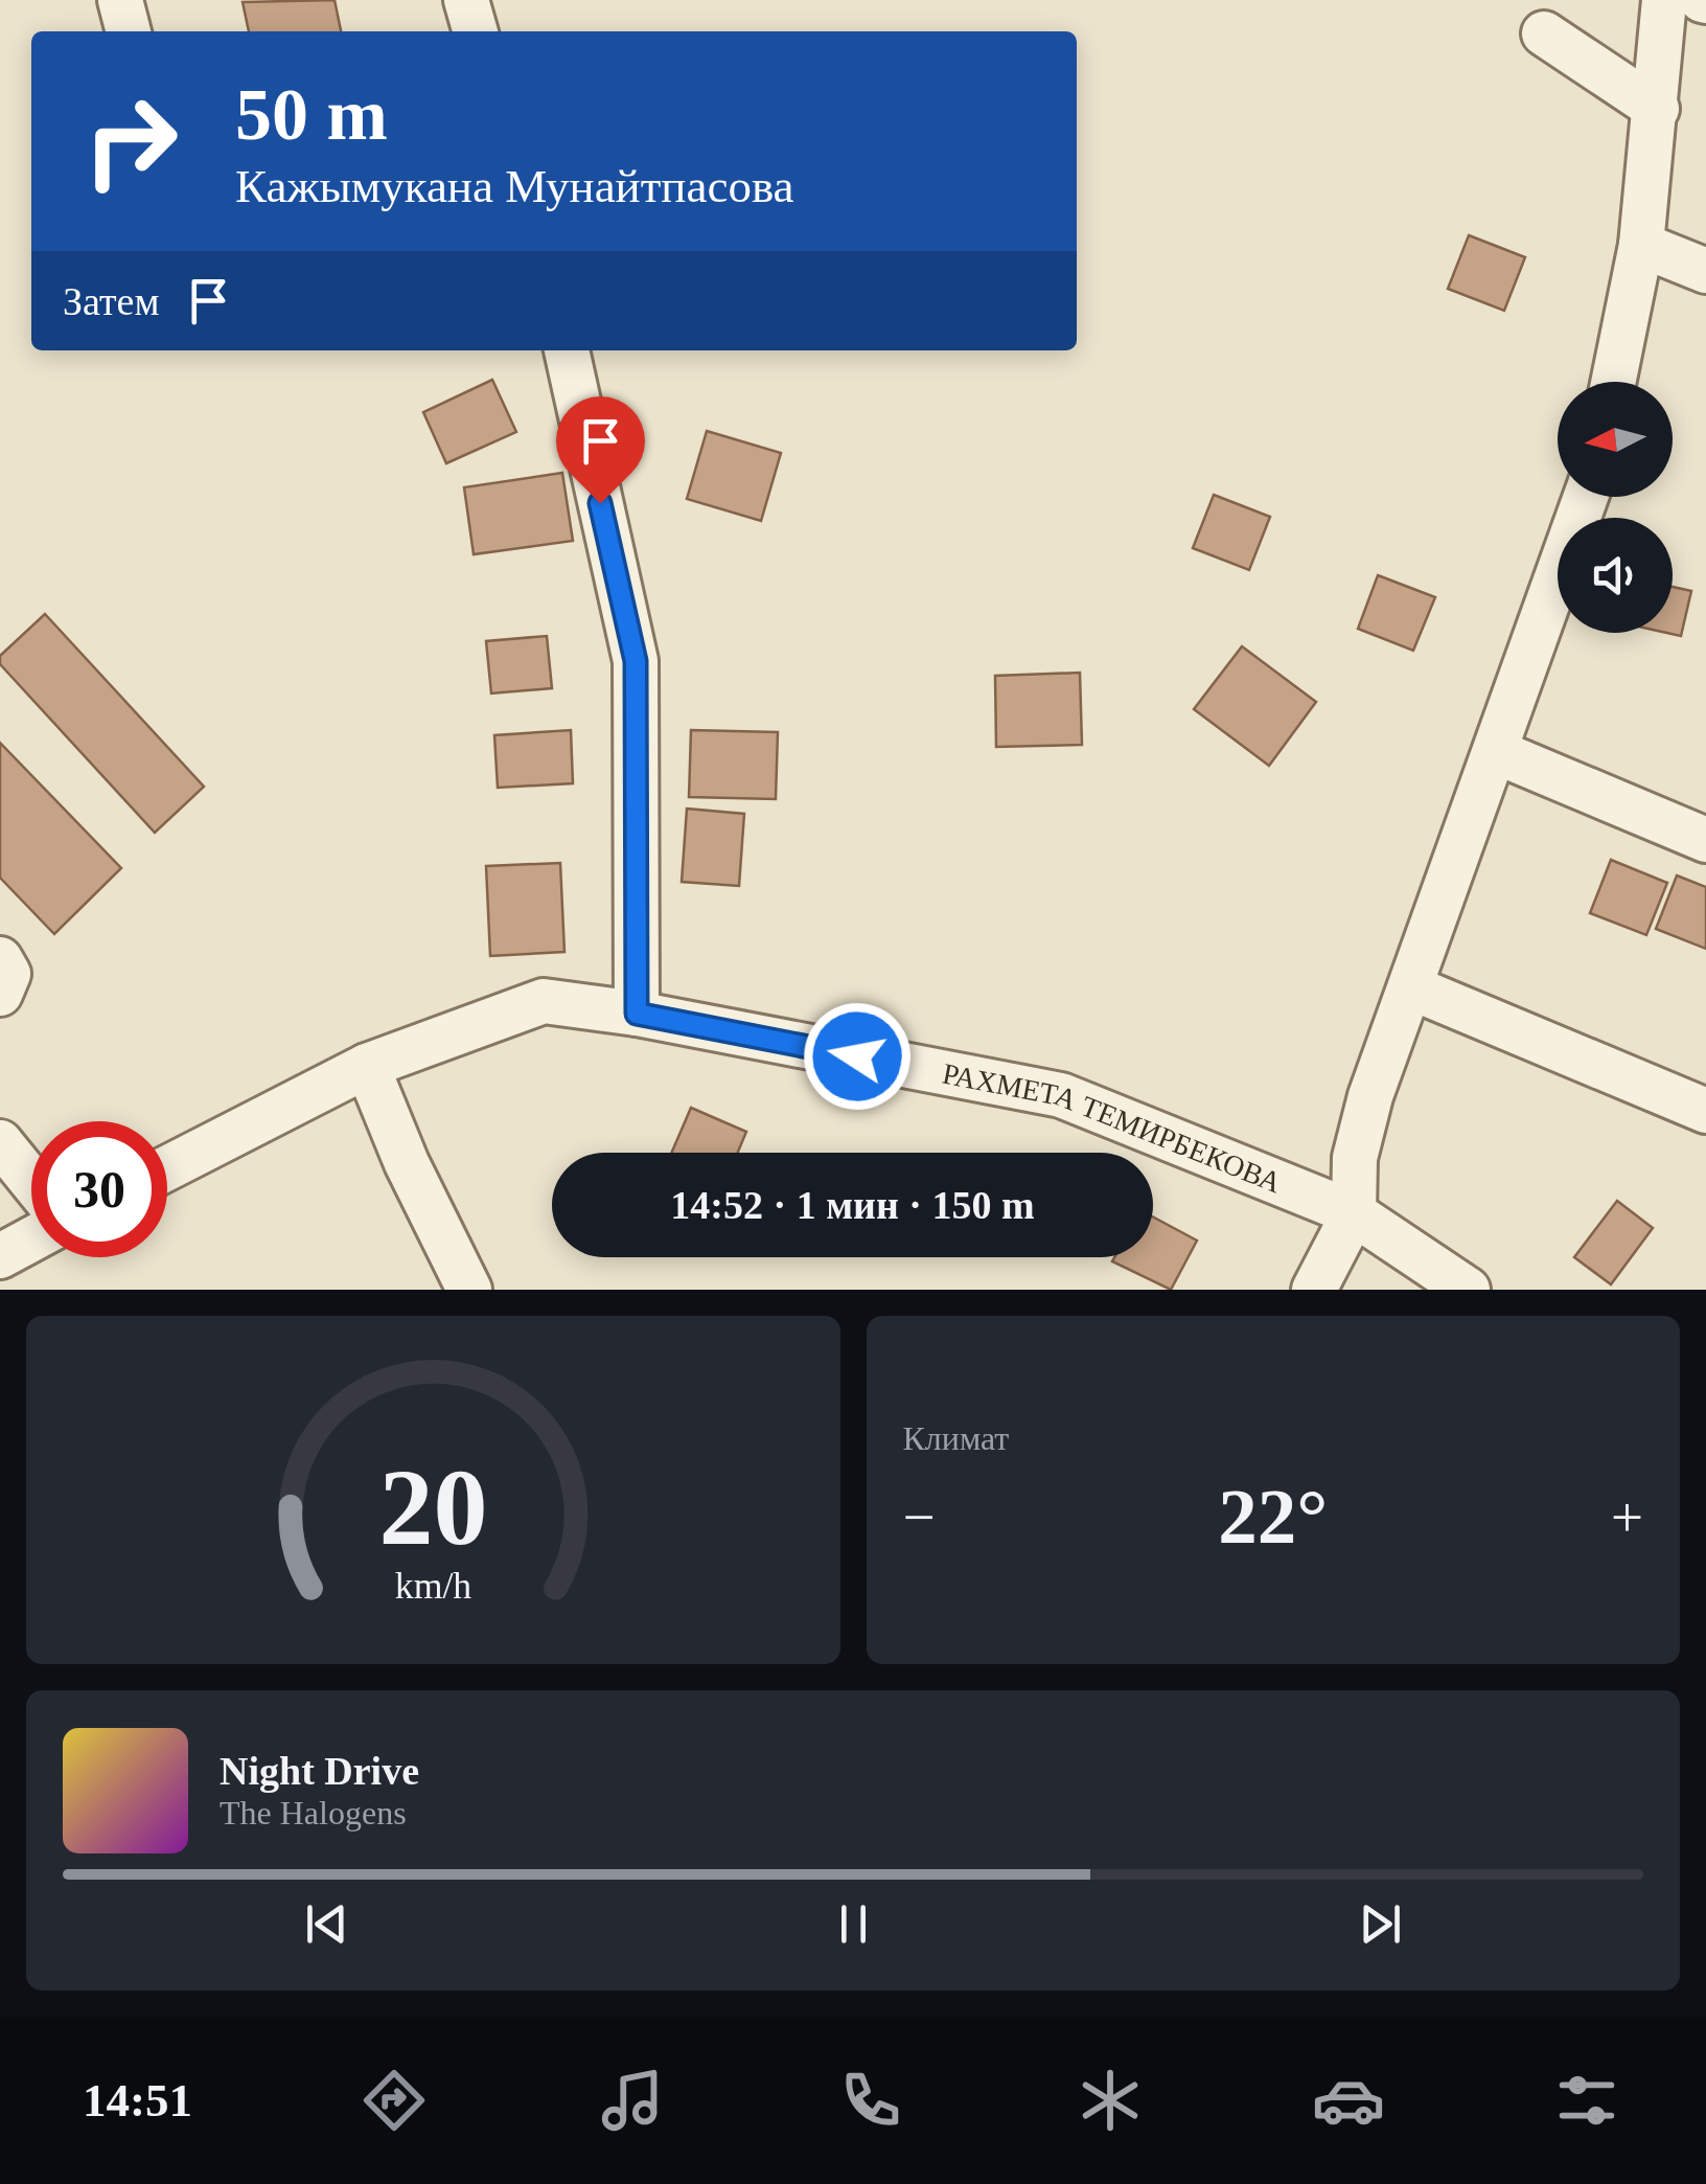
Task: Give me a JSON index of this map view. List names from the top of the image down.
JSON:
{
  "streets": {
    "street": ["РАХМЕТА ТЕМИРБЕКОВА"]
  },
  "north": "left",
  "page": {
    "turn": ["50 m", "Кажымукана Мунайтпасова"],
    "then": "Затем",
    "limit": "30",
    "trip": "14:52 · 1 мин · 150 m",
    "tile": "Климат",
    "heat": ["−", "22°", "+"],
    "song": ["Night Drive", "The Halogens"],
    "tabs": "14:51",
    "gauge": ["20", "km/h"]
  }
}
